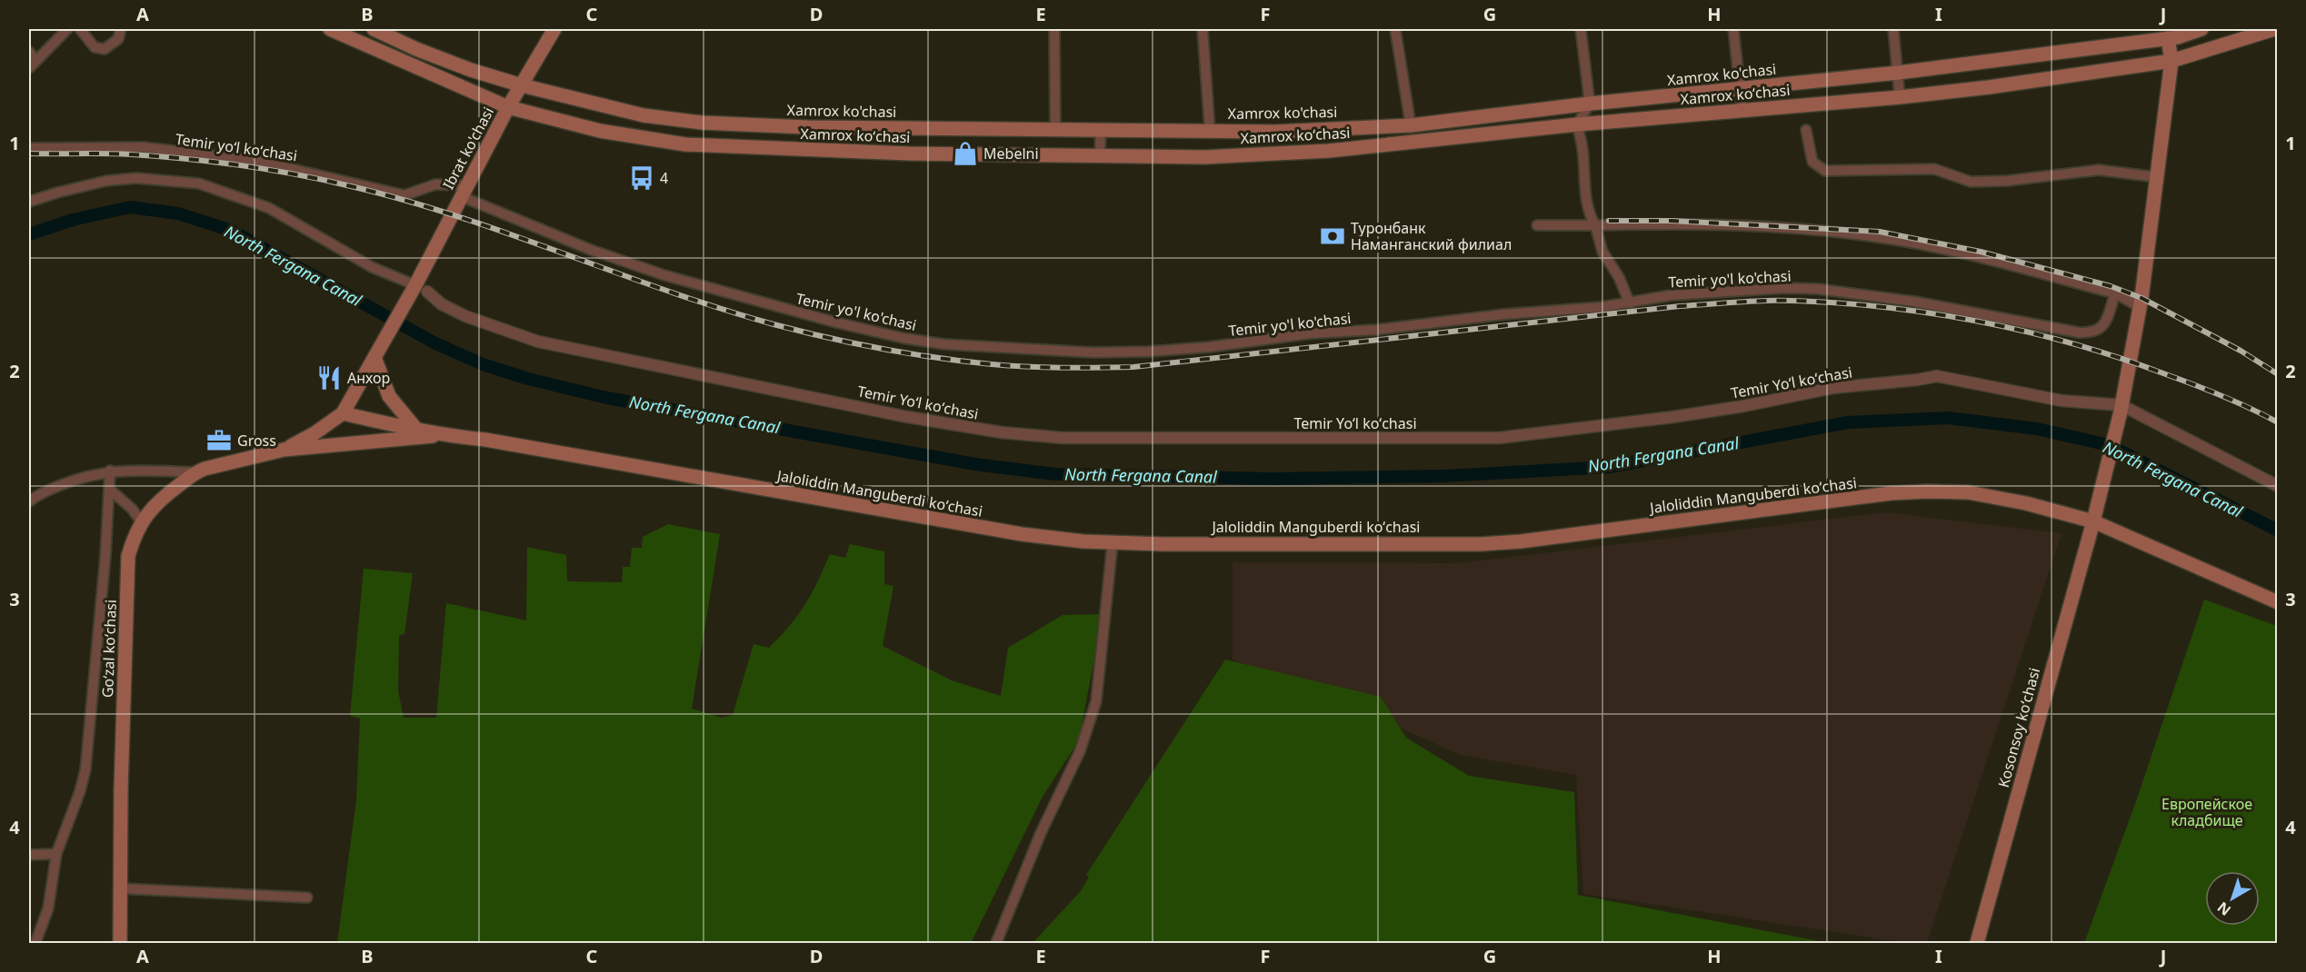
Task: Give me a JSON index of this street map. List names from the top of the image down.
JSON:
{
  "streets": {
    "main road": [
      "Xamrox ko'chasi",
      "Xamrox koʻchasi",
      "Ibrat ko'chasi",
      "Jaloliddin Manguberdi koʻchasi",
      "Goʻzal koʻchasi",
      "Kosonsoy koʻchasi"
    ],
    "street": ["Temir yoʻl koʻchasi", "Temir yo'l ko'chasi", "Temir Yoʻl koʻchasi"]
  },
  "crossings": [
    ["Xamrox ko'chasi", "Ibrat ko'chasi"],
    ["Xamrox ko'chasi", "Kosonsoy koʻchasi"],
    ["Xamrox koʻchasi", "Ibrat ko'chasi"],
    ["Xamrox koʻchasi", "Kosonsoy koʻchasi"],
    ["Temir yoʻl koʻchasi", "Ibrat ko'chasi"],
    ["Temir yoʻl koʻchasi", "Temir yo'l ko'chasi"],
    ["Ibrat ko'chasi", "Temir yo'l ko'chasi"],
    ["Ibrat ko'chasi", "Temir Yoʻl koʻchasi"],
    ["Ibrat ko'chasi", "Jaloliddin Manguberdi koʻchasi"],
    ["Temir Yoʻl koʻchasi", "Kosonsoy koʻchasi"],
    ["Jaloliddin Manguberdi koʻchasi", "Kosonsoy koʻchasi"]
  ],
  "water": ["North Fergana Canal"],
  "parks": ["Европейское кладбище"],
  "places": {
    "shop": ["Mebelni"],
    "bus stop": ["4"],
    "bank": ["Туронбанк Наманганский филиал"],
    "restaurant": ["Анхор"],
    "office": ["Gross"]
  },
  "north": "bottom left",
  "grid": {
    "columns": [
      "A",
      "B",
      "C",
      "D",
      "E",
      "F",
      "G",
      "H",
      "I",
      "J"
    ],
    "rows": [
      "1",
      "2",
      "3",
      "4"
    ]
  }
}
